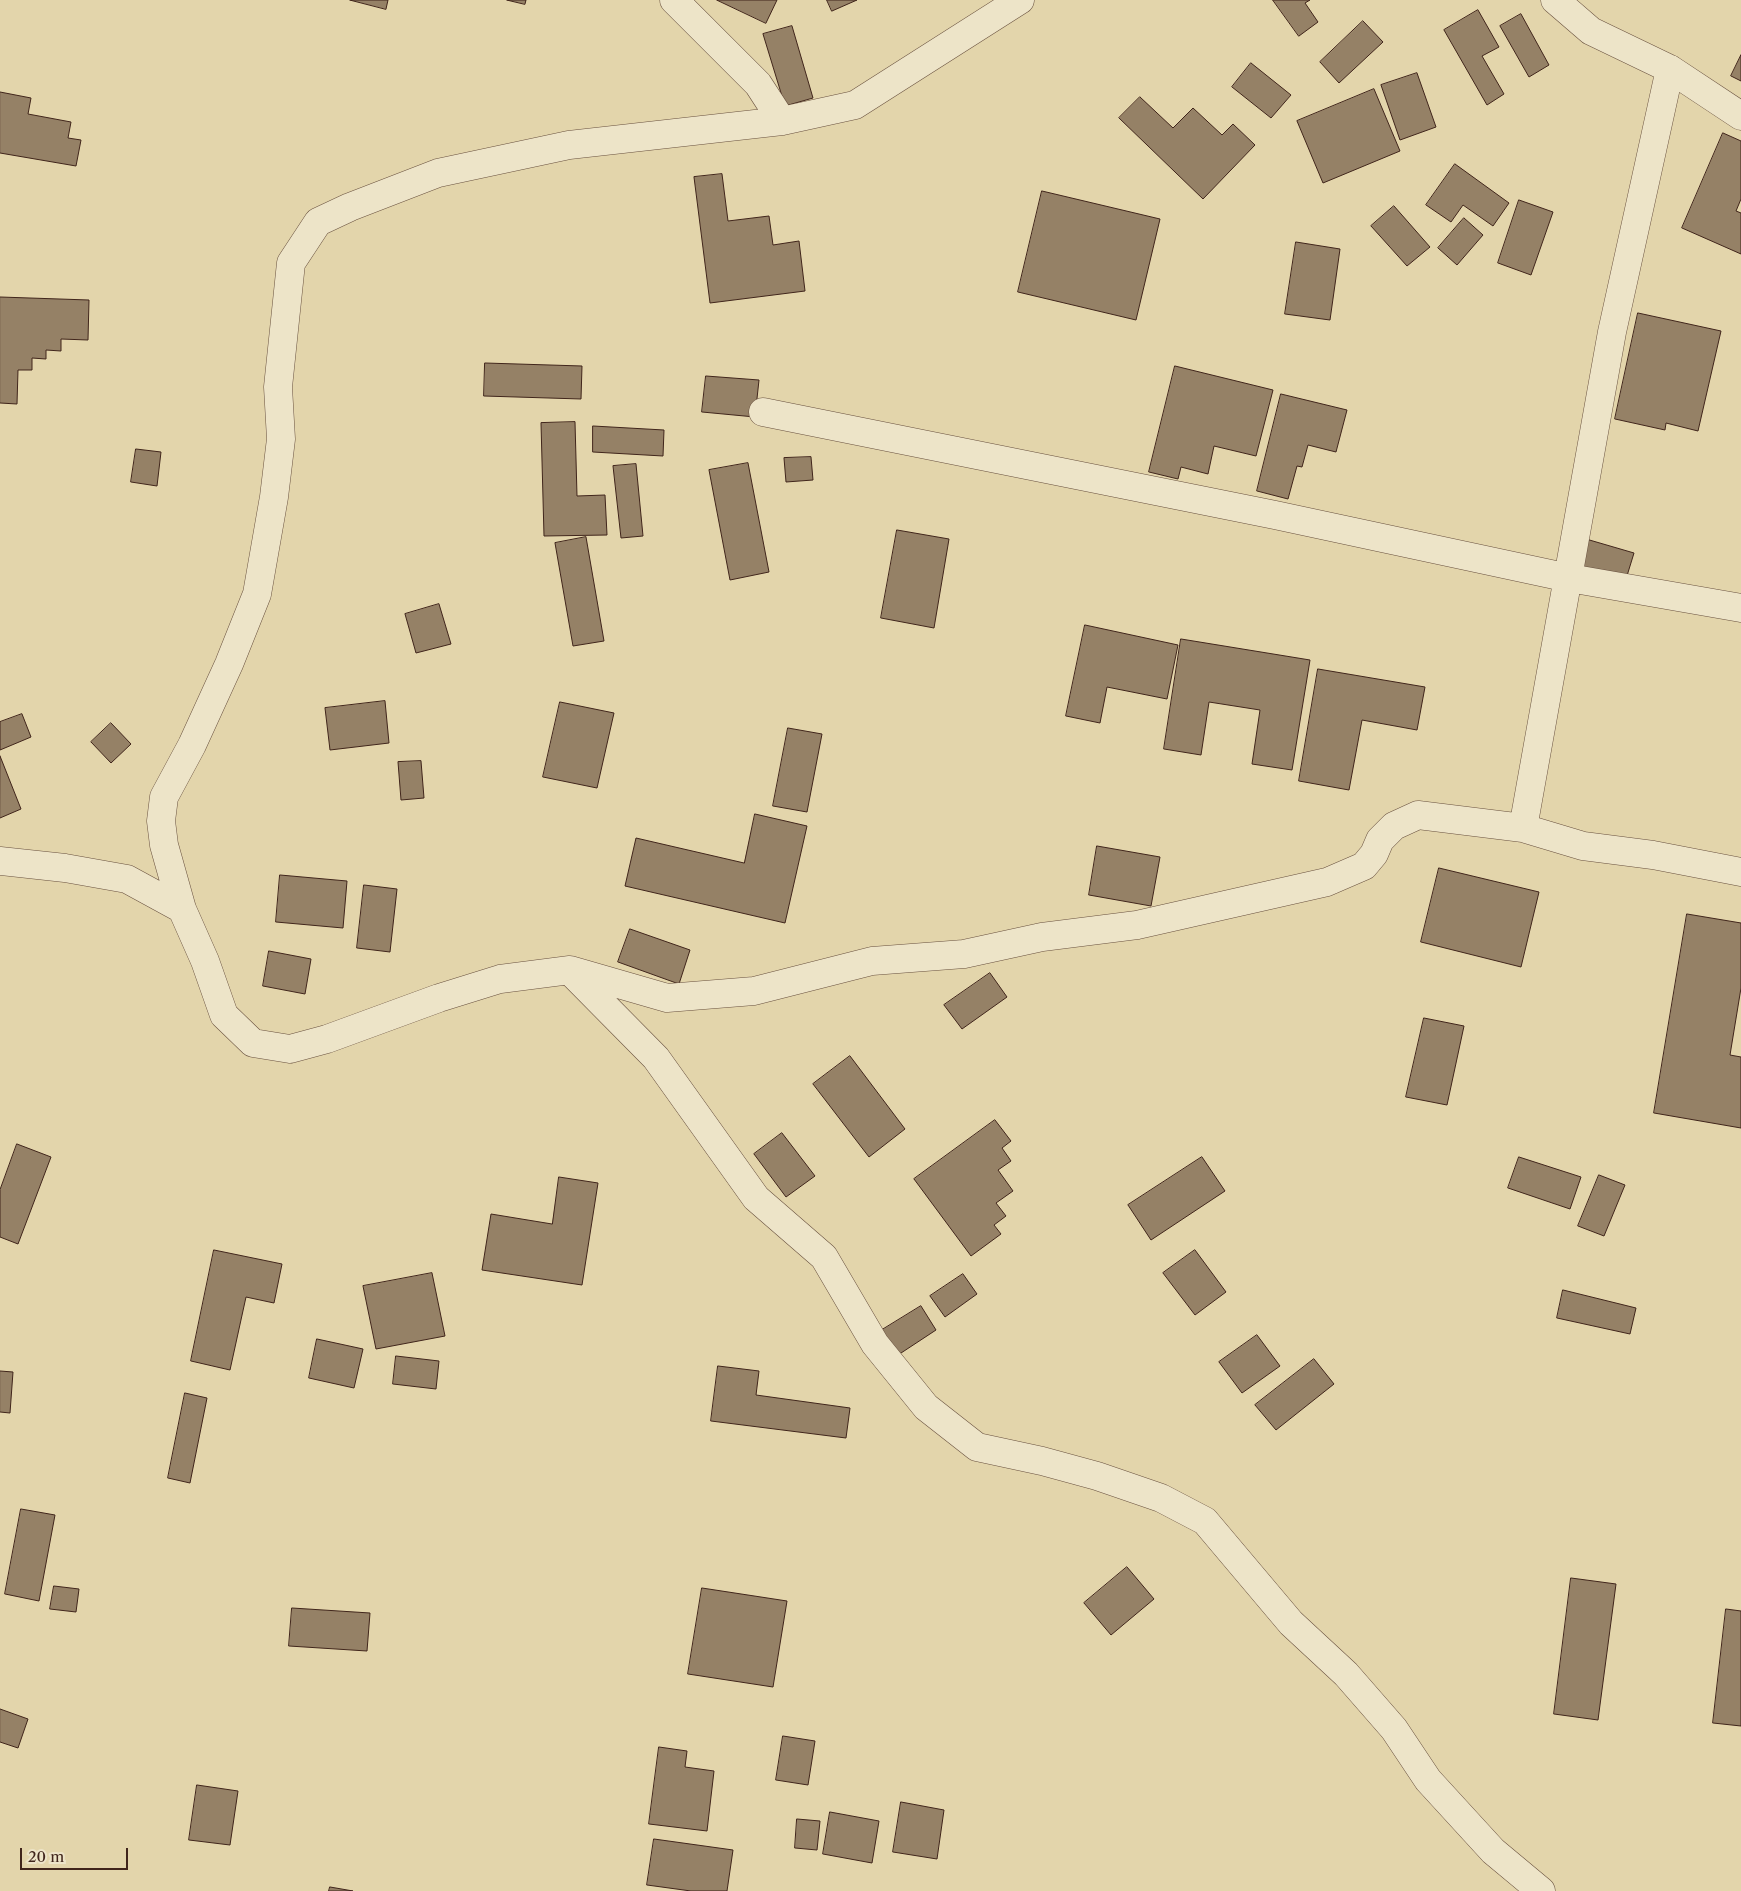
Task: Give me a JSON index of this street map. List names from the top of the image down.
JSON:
{
  "scale_bar": "20 m"
}
